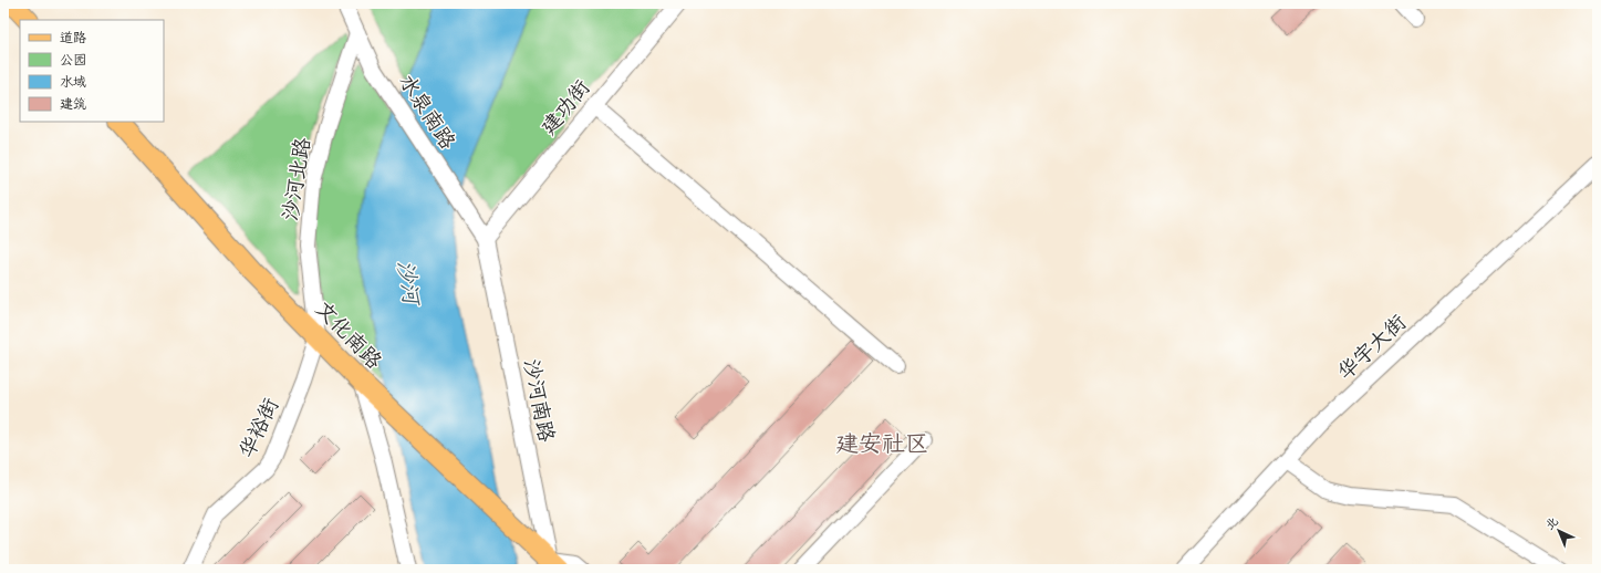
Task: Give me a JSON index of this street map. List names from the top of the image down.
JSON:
{
  "streets": {
    "main road": ["文化南路"],
    "street": [
      "建功街",
      "水泉南路",
      "沙河北路",
      "华宇大街",
      "沙河南路",
      "华裕街"
    ]
  },
  "crossings": [
    ["建功街", "水泉南路"],
    ["建功街", "沙河南路"],
    ["水泉南路", "沙河北路"],
    ["水泉南路", "沙河南路"],
    ["沙河北路", "文化南路"],
    ["沙河北路", "华裕街"],
    ["文化南路", "沙河南路"],
    ["文化南路", "华裕街"]
  ],
  "districts": ["建安社区"],
  "water": ["沙河"],
  "legend": [
    "道路",
    "公园",
    "水域",
    "建筑"
  ],
  "north": "top left"
}
